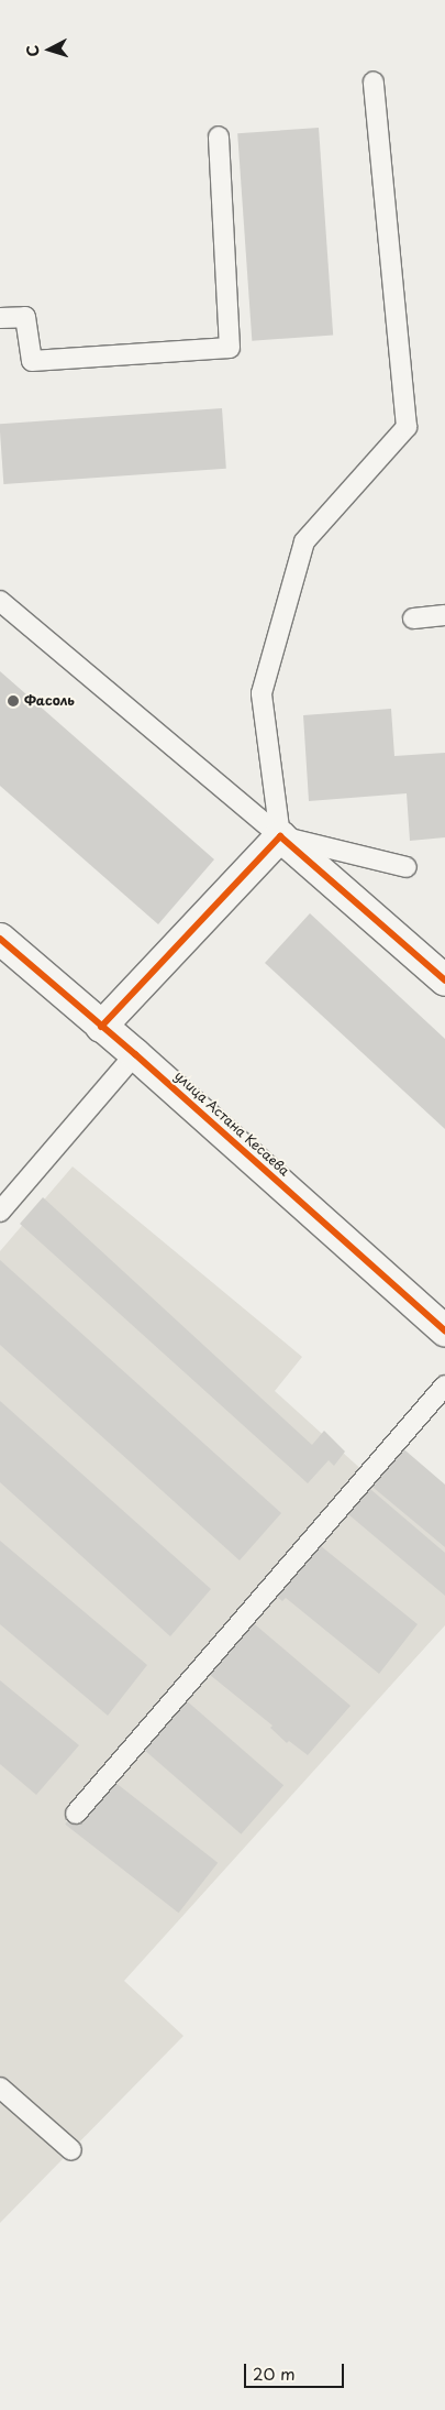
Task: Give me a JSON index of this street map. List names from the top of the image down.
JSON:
{
  "streets": {
    "street": ["улица Астана Кесаева"]
  },
  "places": ["Фасоль"],
  "scale_bar": "20 m",
  "north": "left"
}
